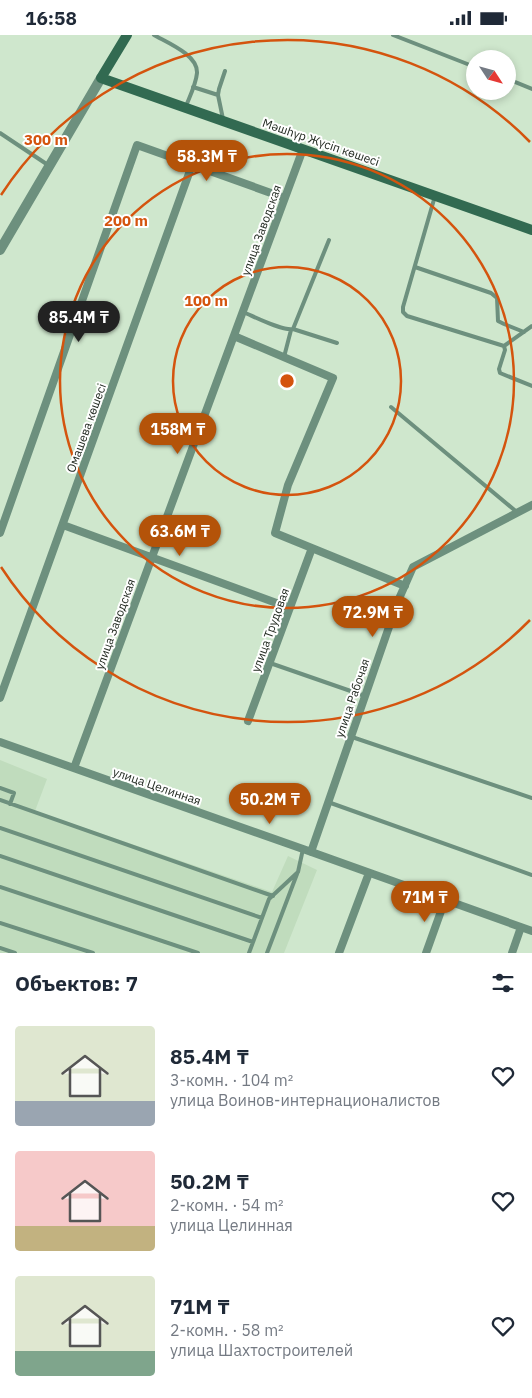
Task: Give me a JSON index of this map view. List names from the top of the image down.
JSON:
{
  "streets": {
    "main road": ["Мәшһүр Жүсіп көшесі"],
    "street": [
      "улица Заводская",
      "Омашева көшесі",
      "улица Трудовая",
      "улица Рабочая",
      "улица Целинная"
    ]
  },
  "crossings": [
    ["Мәшһүр Жүсіп көшесі", "улица Заводская"],
    ["улица Заводская", "улица Целинная"],
    ["улица Рабочая", "улица Целинная"]
  ],
  "north": "bottom right",
  "page": {
    "status": "16:58",
    "price": [
      "58.3M ₸",
      "85.4M ₸",
      "158M ₸",
      "63.6M ₸",
      "72.9M ₸",
      "50.2M ₸",
      "71M ₸"
    ],
    "heading": "Объектов: 7",
    "list": [
      {
        "name": "85.4M ₸",
        "note": "3-комн. · 104 m² · улица Воинов-интернационалистов"
      },
      {
        "name": "50.2M ₸",
        "note": "2-комн. · 54 m² · улица Целинная"
      },
      {
        "name": "71M ₸",
        "note": "2-комн. · 58 m² · улица Шахтостроителей"
      }
    ]
  },
  "rings": ["300 m", "200 m", "100 m"]
}
